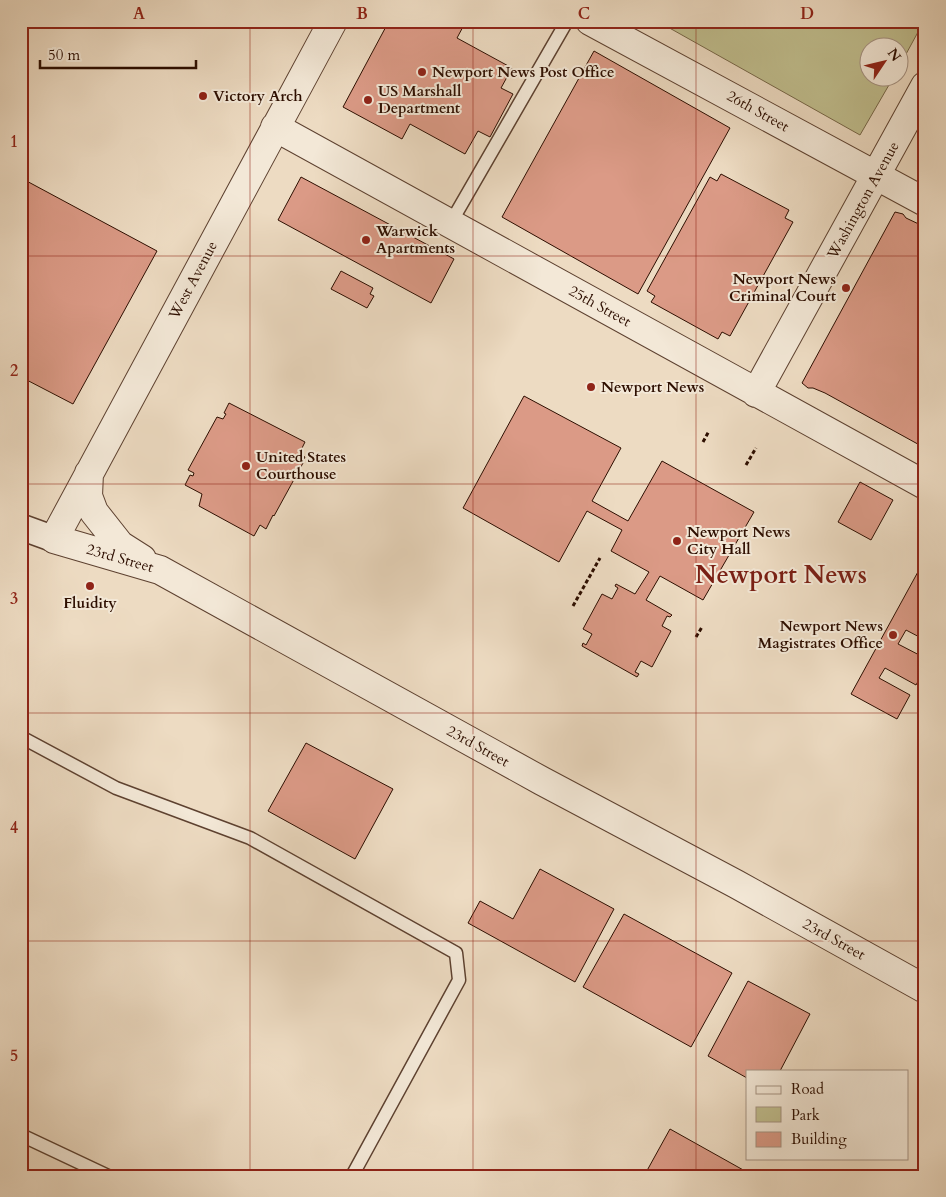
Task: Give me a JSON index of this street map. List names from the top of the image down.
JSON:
{
  "streets": {
    "street": [
      "26th Street",
      "Washington Avenue",
      "West Avenue",
      "25th Street",
      "23rd Street"
    ]
  },
  "crossings": [
    ["26th Street", "Washington Avenue"],
    ["Washington Avenue", "25th Street"],
    ["West Avenue", "25th Street"],
    ["West Avenue", "23rd Street"]
  ],
  "districts": ["Newport News"],
  "places": [
    "Newport News Post Office",
    "Victory Arch",
    "US Marshall Department",
    "Warwick Apartments",
    "Newport News Criminal Court",
    "Newport News",
    "United States Courthouse",
    "Newport News City Hall",
    "Fluidity",
    "Newport News Magistrates Office"
  ],
  "legend": ["Road", "Park", "Building"],
  "scale_bar": "50 m",
  "north": "top right",
  "grid": {
    "columns": [
      "A",
      "B",
      "C",
      "D"
    ],
    "rows": [
      "1",
      "2",
      "3",
      "4",
      "5"
    ]
  }
}
